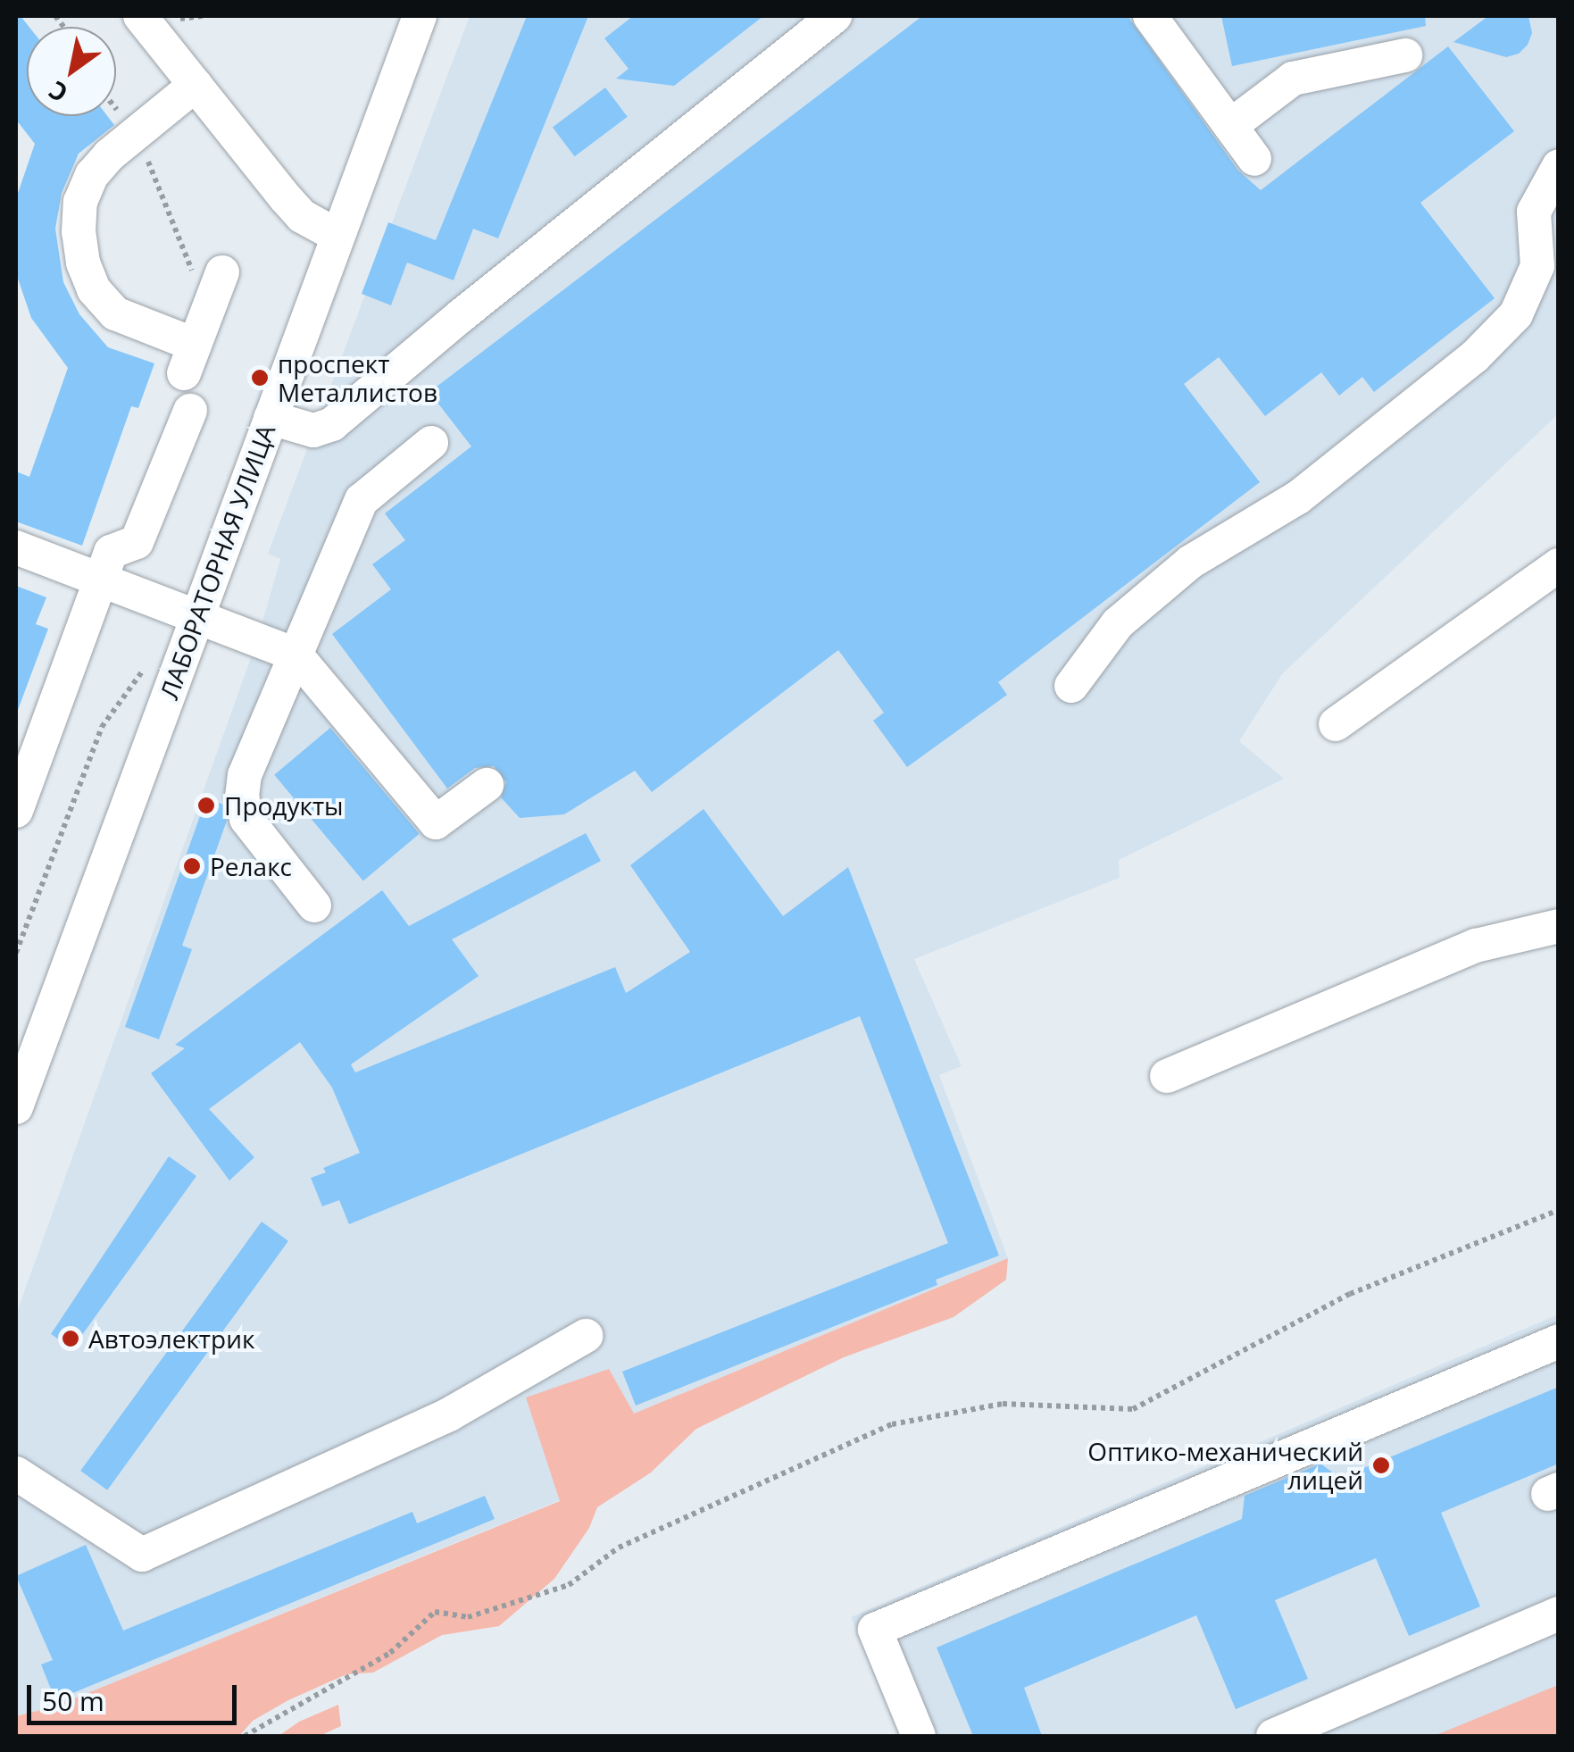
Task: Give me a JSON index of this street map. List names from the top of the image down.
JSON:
{
  "streets": {
    "street": ["ЛАБОРАТОРНАЯ УЛИЦА"]
  },
  "places": [
    "проспект Металлистов",
    "Продукты",
    "Релакс",
    "Автоэлектрик",
    "Оптико-механический лицей"
  ],
  "scale_bar": "50 m",
  "north": "bottom left"
}
